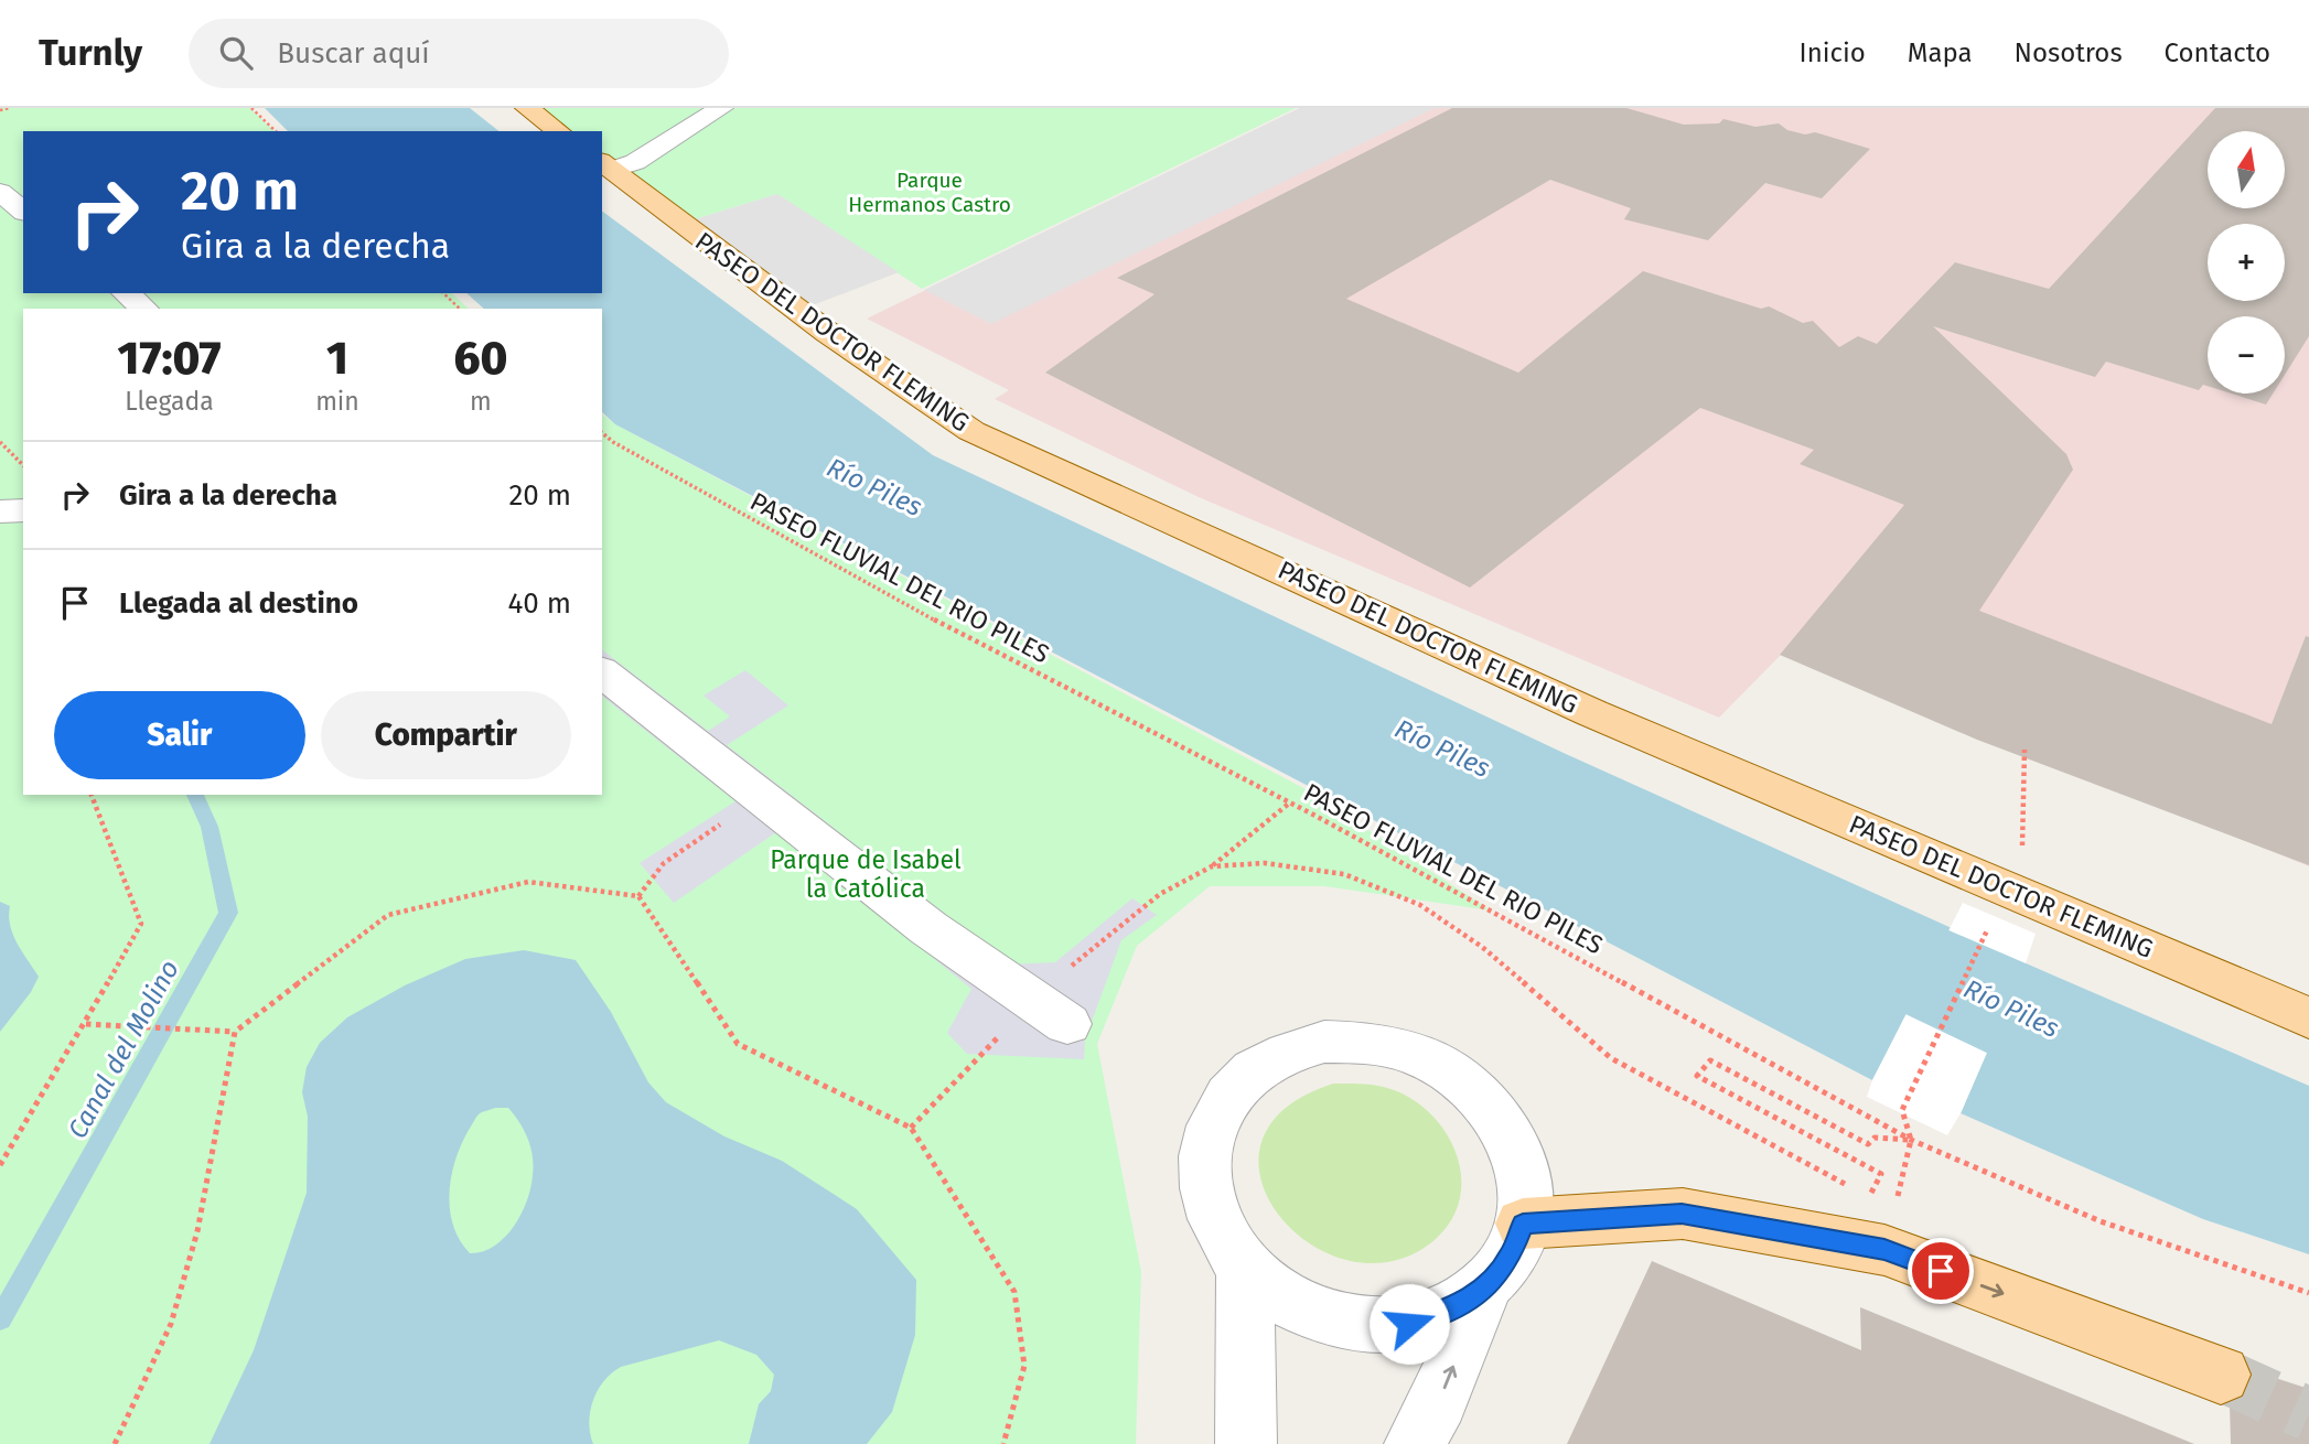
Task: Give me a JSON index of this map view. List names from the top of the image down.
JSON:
{
  "streets": {
    "main road": ["PASEO DEL DOCTOR FLEMING"],
    "path": ["PASEO FLUVIAL DEL RIO PILES"]
  },
  "water": ["Río Piles", "Canal del Molino"],
  "parks": ["Parque Hermanos Castro", "Parque de Isabel la Católica"],
  "north": "top",
  "page": {
    "header": "Turnly",
    "search": "Buscar aquí",
    "nav": [
      "Inicio",
      "Mapa",
      "Nosotros",
      "Contacto"
    ],
    "map_buttons": ["+", "−"],
    "turn": ["20 m", "Gira a la derecha"],
    "eta": [
      "17:07",
      "Llegada",
      "1",
      "min",
      "60",
      "m"
    ],
    "list": [
      {
        "name": "Gira a la derecha",
        "value": "20 m"
      },
      {
        "name": "Llegada al destino",
        "value": "40 m"
      }
    ],
    "buttons": ["Salir", "Compartir"]
  }
}
